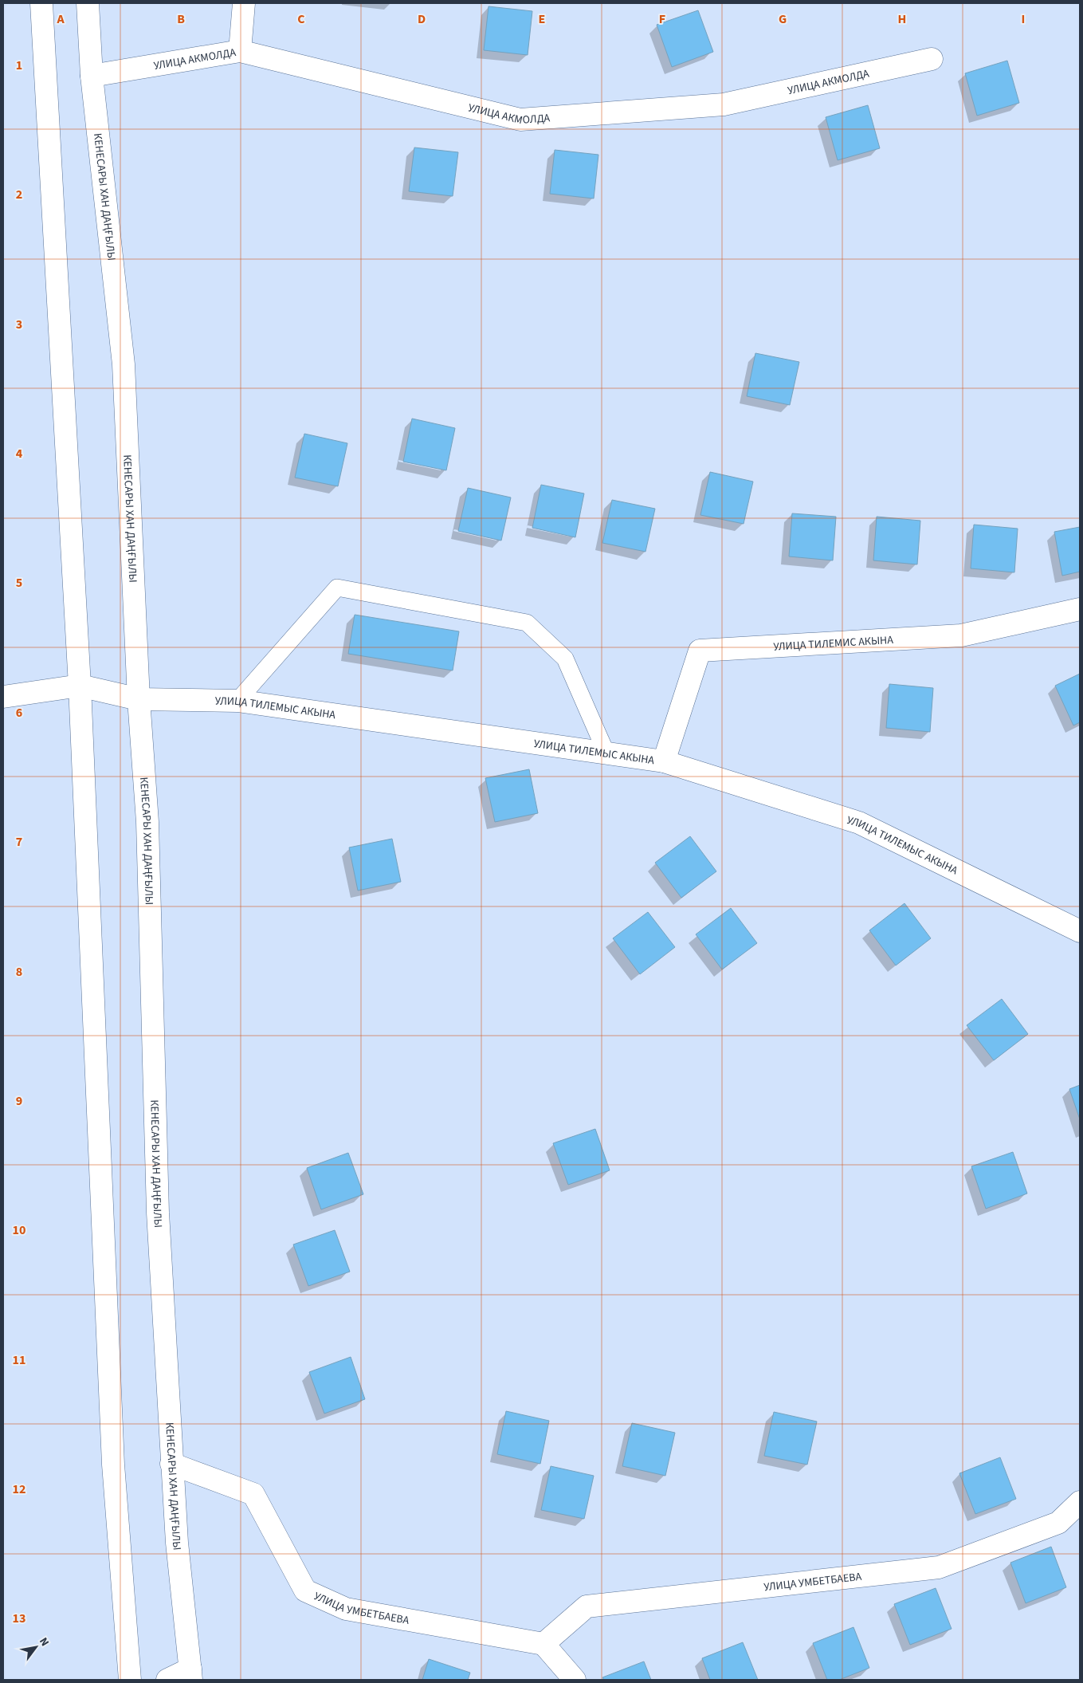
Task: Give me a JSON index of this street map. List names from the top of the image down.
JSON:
{
  "streets": {
    "street": [
      "УЛИЦА АКМОЛДА",
      "КЕНЕСАРЫ ХАН ДАҢҒЫЛЫ",
      "УЛИЦА ТИЛЕМИС АКЫНА",
      "УЛИЦА ТИЛЕМЫС АКЫНА",
      "УЛИЦА УМБЕТБАЕВА"
    ]
  },
  "crossings": [
    ["УЛИЦА АКМОЛДА", "КЕНЕСАРЫ ХАН ДАҢҒЫЛЫ"],
    ["КЕНЕСАРЫ ХАН ДАҢҒЫЛЫ", "УЛИЦА ТИЛЕМЫС АКЫНА"],
    ["КЕНЕСАРЫ ХАН ДАҢҒЫЛЫ", "УЛИЦА УМБЕТБАЕВА"],
    ["УЛИЦА ТИЛЕМИС АКЫНА", "УЛИЦА ТИЛЕМЫС АКЫНА"]
  ],
  "north": "top right",
  "grid": {
    "columns": [
      "A",
      "B",
      "C",
      "D",
      "E",
      "F",
      "G",
      "H",
      "I"
    ],
    "rows": [
      "1",
      "2",
      "3",
      "4",
      "5",
      "6",
      "7",
      "8",
      "9",
      "10",
      "11",
      "12",
      "13"
    ]
  }
}
